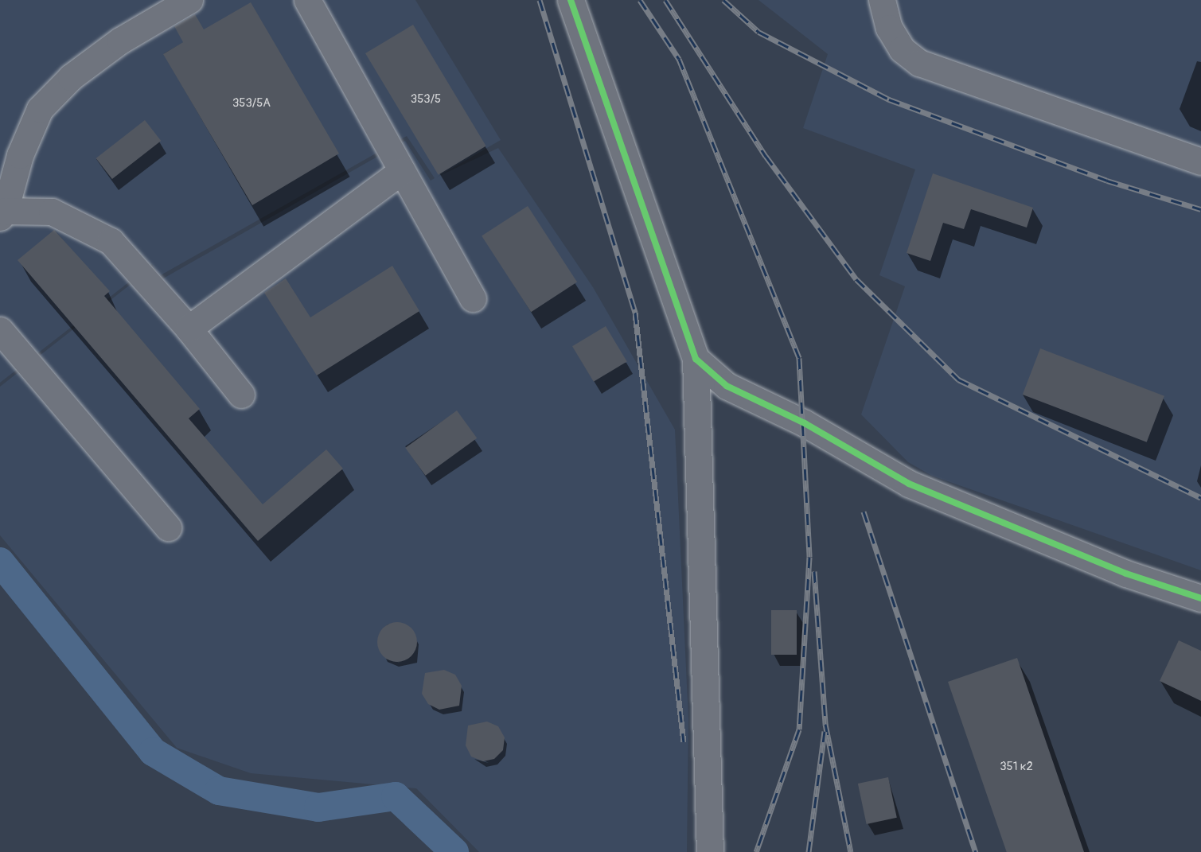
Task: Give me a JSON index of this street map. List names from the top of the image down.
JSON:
{
  "house_numbers": ["353/5", "353/5А", "351 к2"]
}
